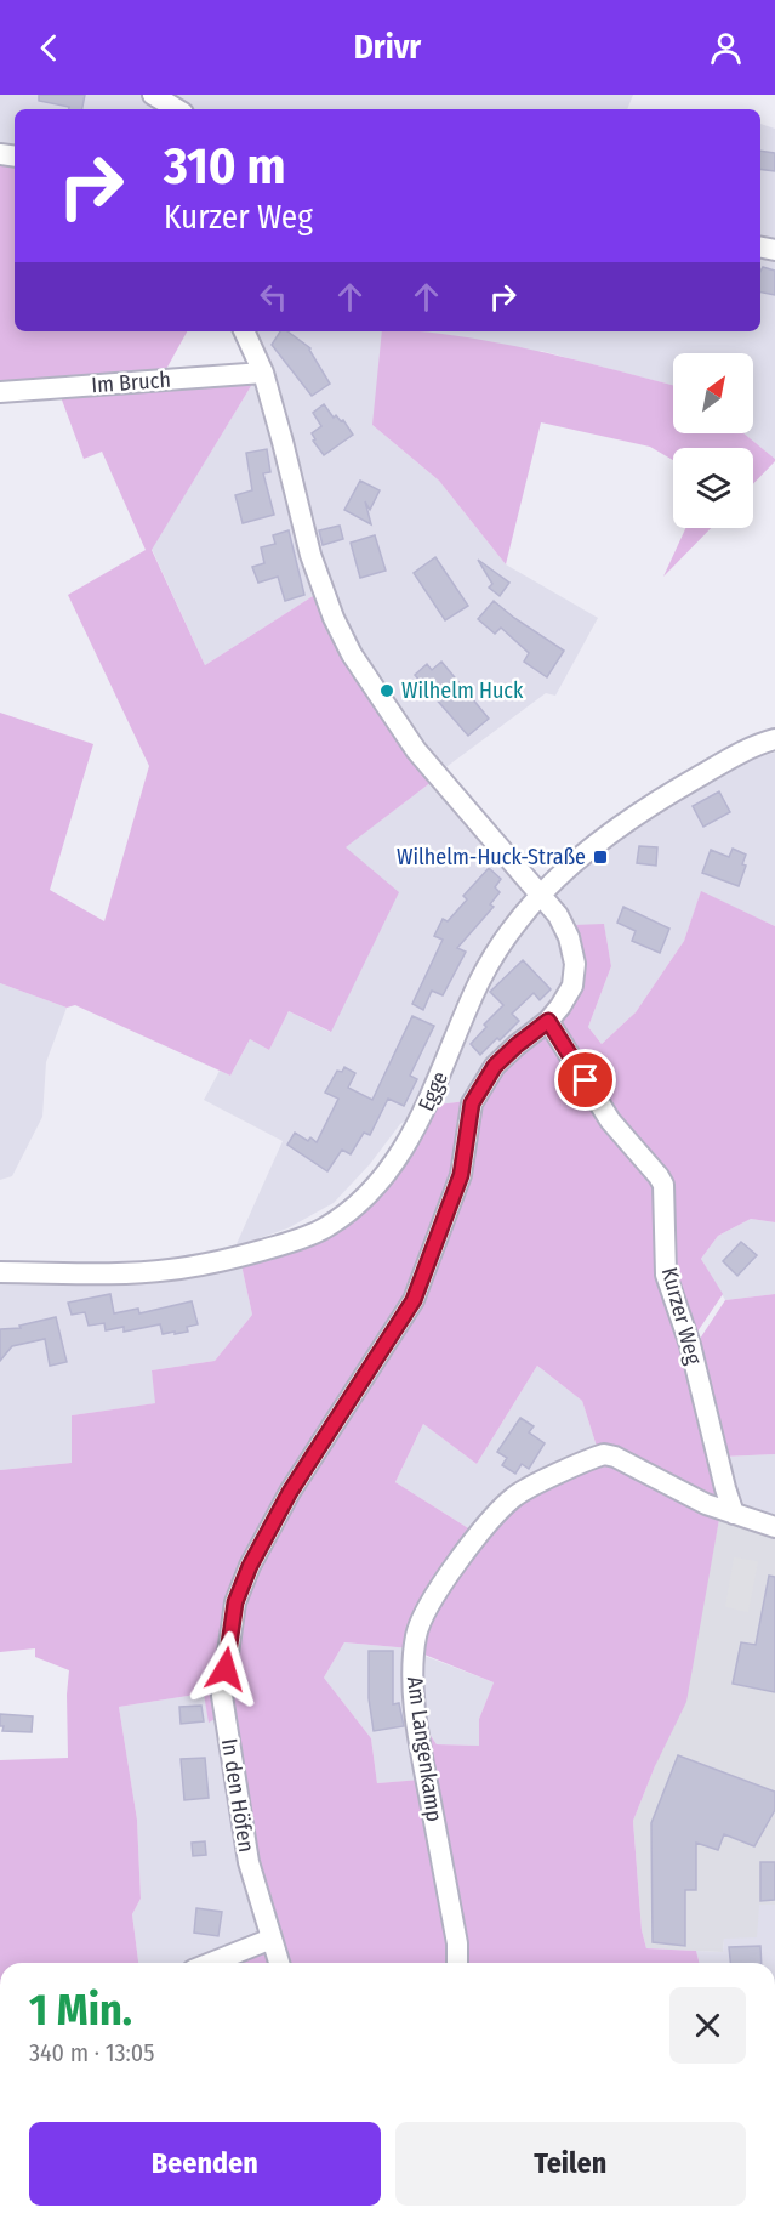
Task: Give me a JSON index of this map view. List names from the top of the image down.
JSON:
{
  "streets": {
    "street": [
      "Im Bruch",
      "Egge",
      "Kurzer Weg",
      "Am Langenkamp",
      "In den Höfen"
    ]
  },
  "crossings": [
    ["Egge", "In den Höfen"],
    ["Kurzer Weg", "Am Langenkamp"],
    ["Kurzer Weg", "In den Höfen"]
  ],
  "places": {
    "other": ["Wilhelm Huck"],
    "transit": ["Wilhelm-Huck-Straße"]
  },
  "north": "top right",
  "page": {
    "header": "Drivr",
    "turn": ["310 m", "Kurzer Weg"],
    "heading": ["1 Min.", "340 m · 13:05"],
    "buttons": ["Beenden", "Teilen"]
  }
}
